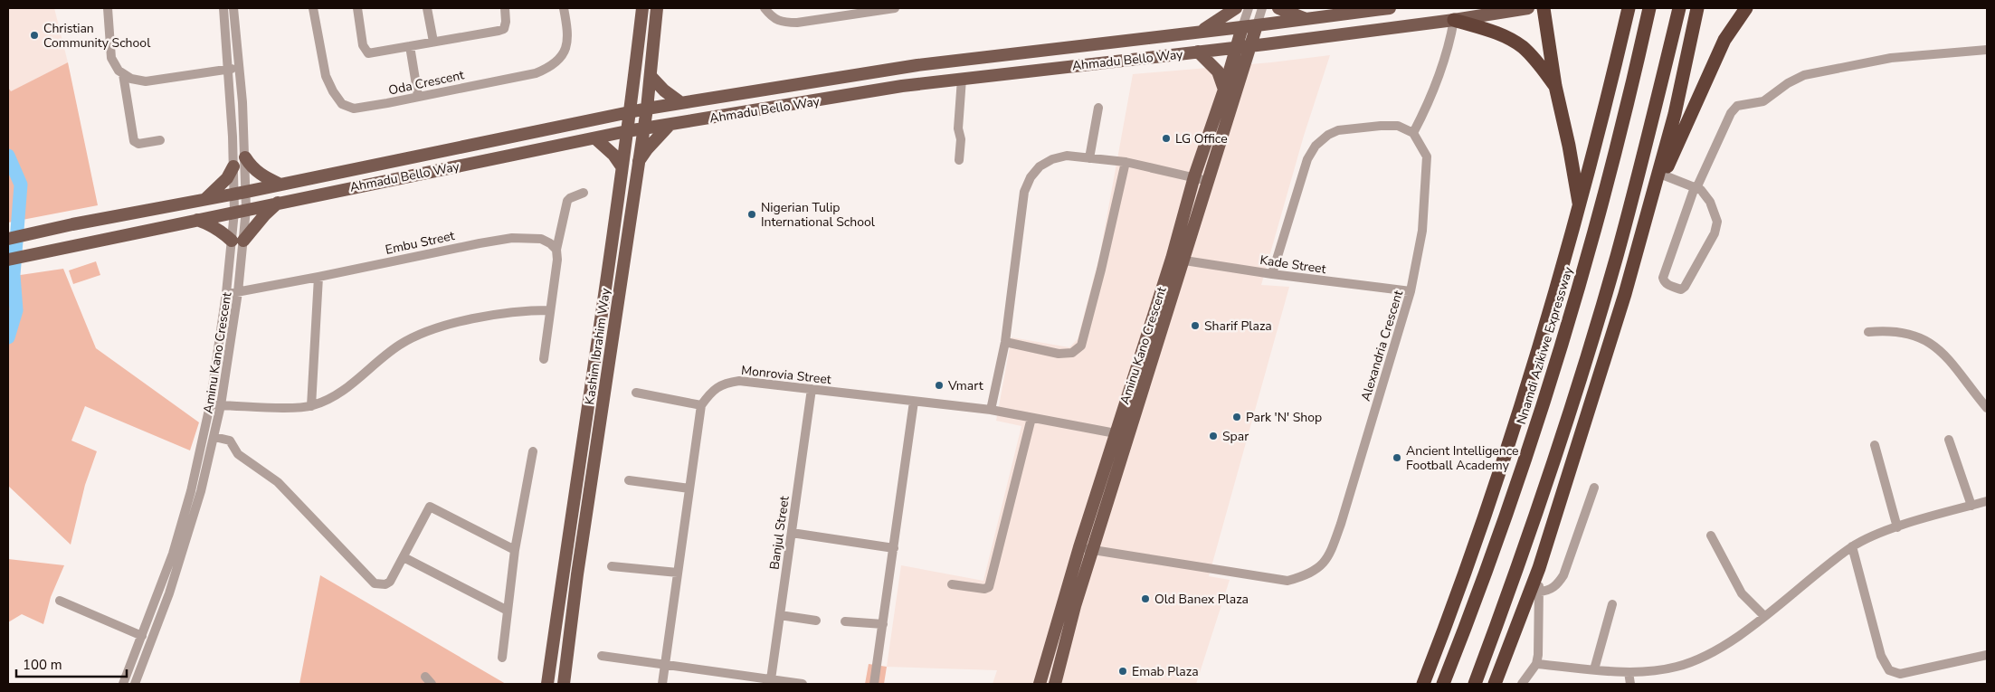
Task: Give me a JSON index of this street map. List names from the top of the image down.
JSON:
{
  "streets": {
    "highway": ["Nnamdi Azikiwe Expressway"],
    "main road": ["Ahmadu Bello Way", "Aminu Kano Crescent", "Kashim Ibrahim Way"],
    "street": [
      "Oda Crescent",
      "Embu Street",
      "Kade Street",
      "Alexandria Crescent",
      "Monrovia Street",
      "Banjul Street"
    ]
  },
  "crossings": [
    ["Ahmadu Bello Way", "Aminu Kano Crescent"],
    ["Ahmadu Bello Way", "Kashim Ibrahim Way"],
    ["Embu Street", "Aminu Kano Crescent"],
    ["Kade Street", "Aminu Kano Crescent"],
    ["Kade Street", "Alexandria Crescent"],
    ["Aminu Kano Crescent", "Alexandria Crescent"],
    ["Aminu Kano Crescent", "Monrovia Street"],
    ["Monrovia Street", "Banjul Street"]
  ],
  "places": [
    "Christian Community School",
    "LG Office",
    "Nigerian Tulip International School",
    "Sharif Plaza",
    "Vmart",
    "Park 'N' Shop",
    "Spar",
    "Ancient Intelligence Football Academy",
    "Old Banex Plaza",
    "Emab Plaza"
  ],
  "scale_bar": "100 m"
}
